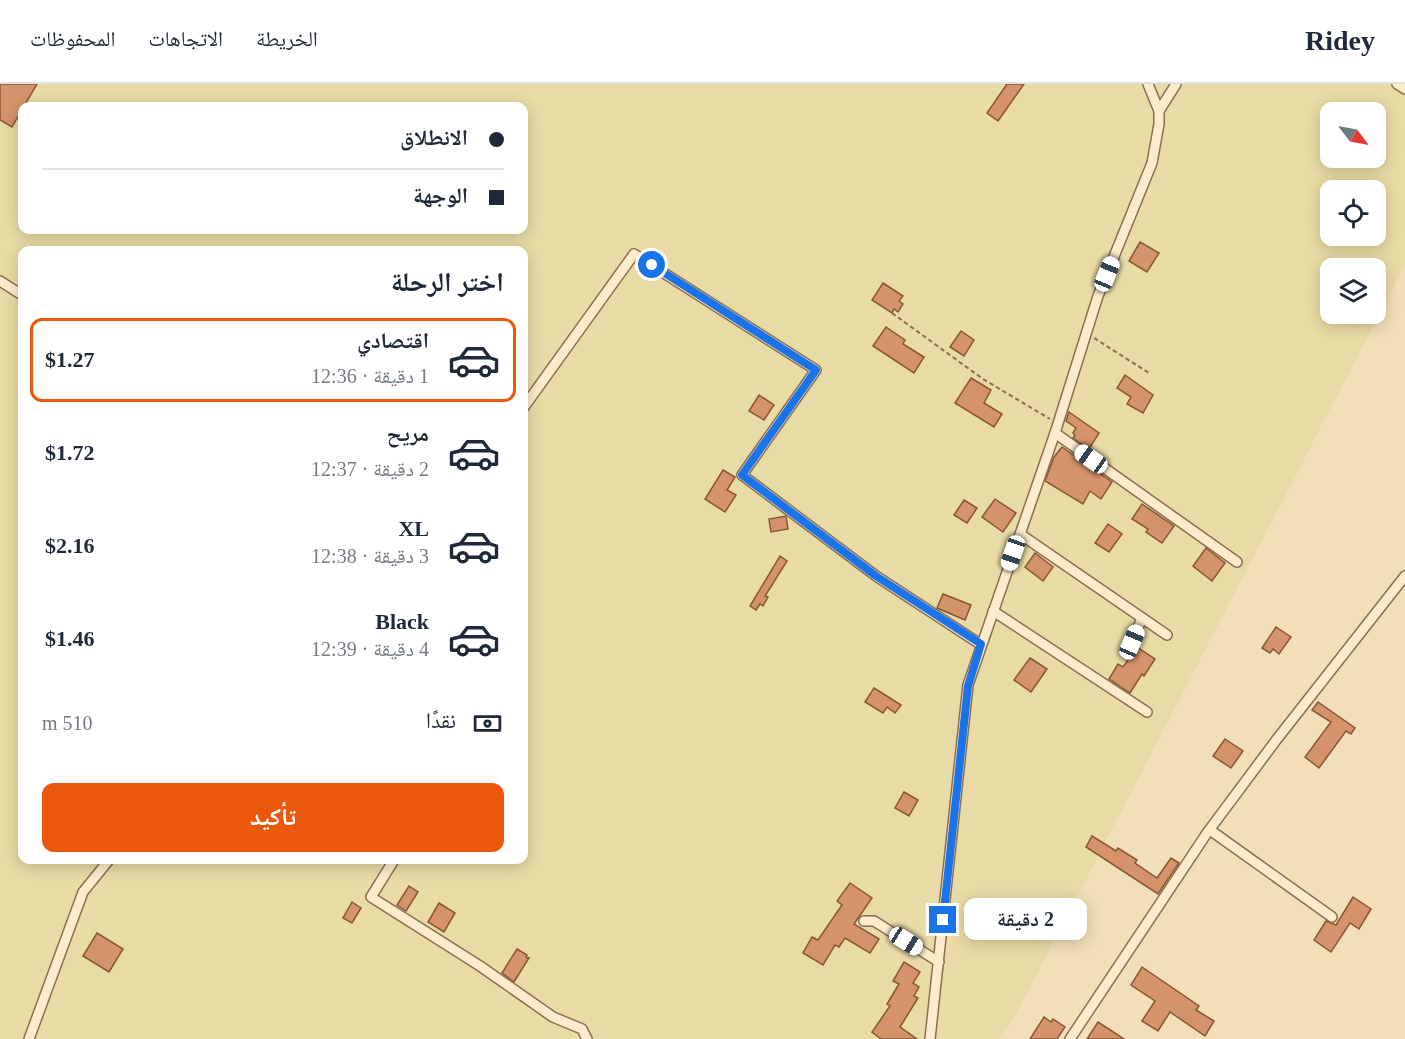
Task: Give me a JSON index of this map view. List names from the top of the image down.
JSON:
{
  "north": "bottom right",
  "page": {
    "header": "Ridey",
    "nav": ["الخريطة", "الاتجاهات", "المحفوظات"],
    "banner": ["الانطلاق", "الوجهة"],
    "heading": "اختر الرحلة",
    "list": [
      {
        "name": "اقتصادي",
        "note": "1 دقيقة · 12:36",
        "value": "$1.27"
      },
      {
        "name": "مريح",
        "note": "2 دقيقة · 12:37",
        "value": "$1.72"
      },
      {
        "name": "XL",
        "note": "3 دقيقة · 12:38",
        "value": "$2.16"
      },
      {
        "name": "Black",
        "note": "4 دقيقة · 12:39",
        "value": "$1.46"
      }
    ],
    "pay": ["نقدًا", "510 m"],
    "buttons": "تأكيد",
    "bubble": "2 دقيقة"
  }
}
